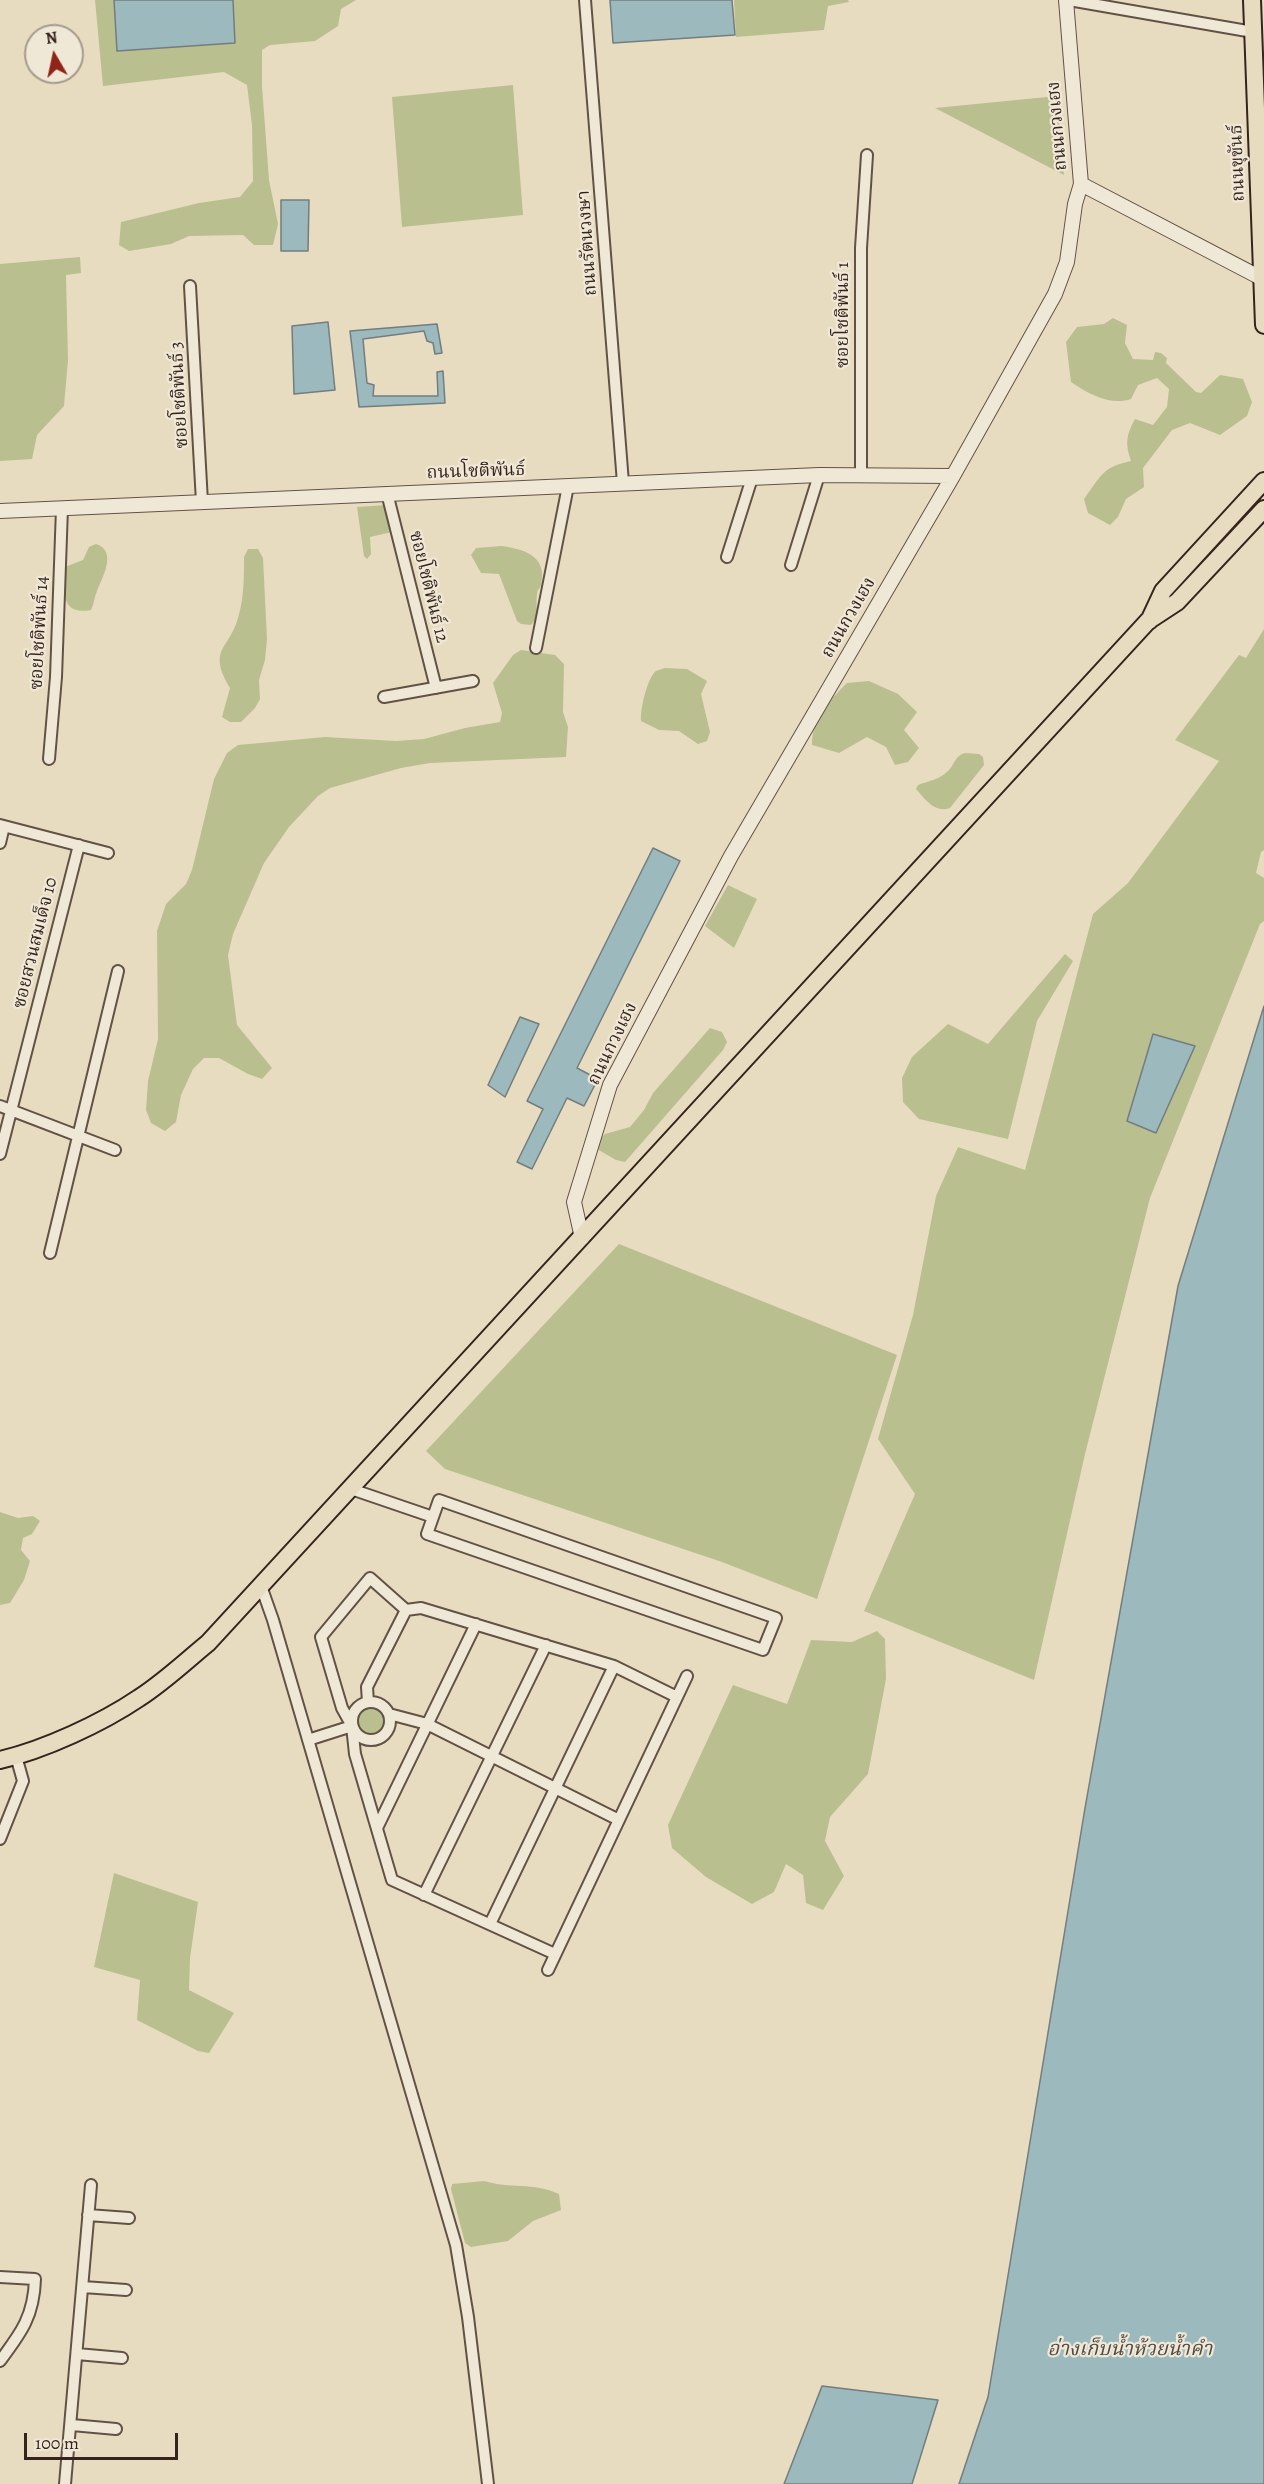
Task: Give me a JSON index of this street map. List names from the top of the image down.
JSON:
{
  "streets": {
    "main road": ["ถนนขุขันธ์"],
    "street": [
      "ถนนกวงเฮง",
      "ถนนรัตนวงษา",
      "ซอยโชติพันธ์ 1",
      "ซอยโชติพันธ์ 3",
      "ถนนโชติพันธ์",
      "ซอยโชติพันธ์ 12",
      "ซอยโชติพันธ์ 14",
      "ซอยสวนสมเด็จ 10"
    ]
  },
  "crossings": [
    ["ถนนกวงเฮง", "ถนนโชติพันธ์"],
    ["ถนนรัตนวงษา", "ถนนโชติพันธ์"],
    ["ซอยโชติพันธ์ 1", "ถนนโชติพันธ์"],
    ["ซอยโชติพันธ์ 3", "ถนนโชติพันธ์"],
    ["ถนนโชติพันธ์", "ซอยโชติพันธ์ 12"],
    ["ถนนโชติพันธ์", "ซอยโชติพันธ์ 14"]
  ],
  "water": ["อ่างเก็บน้ำห้วยน้ำคำ"],
  "scale_bar": "100 m",
  "north": "top"
}
